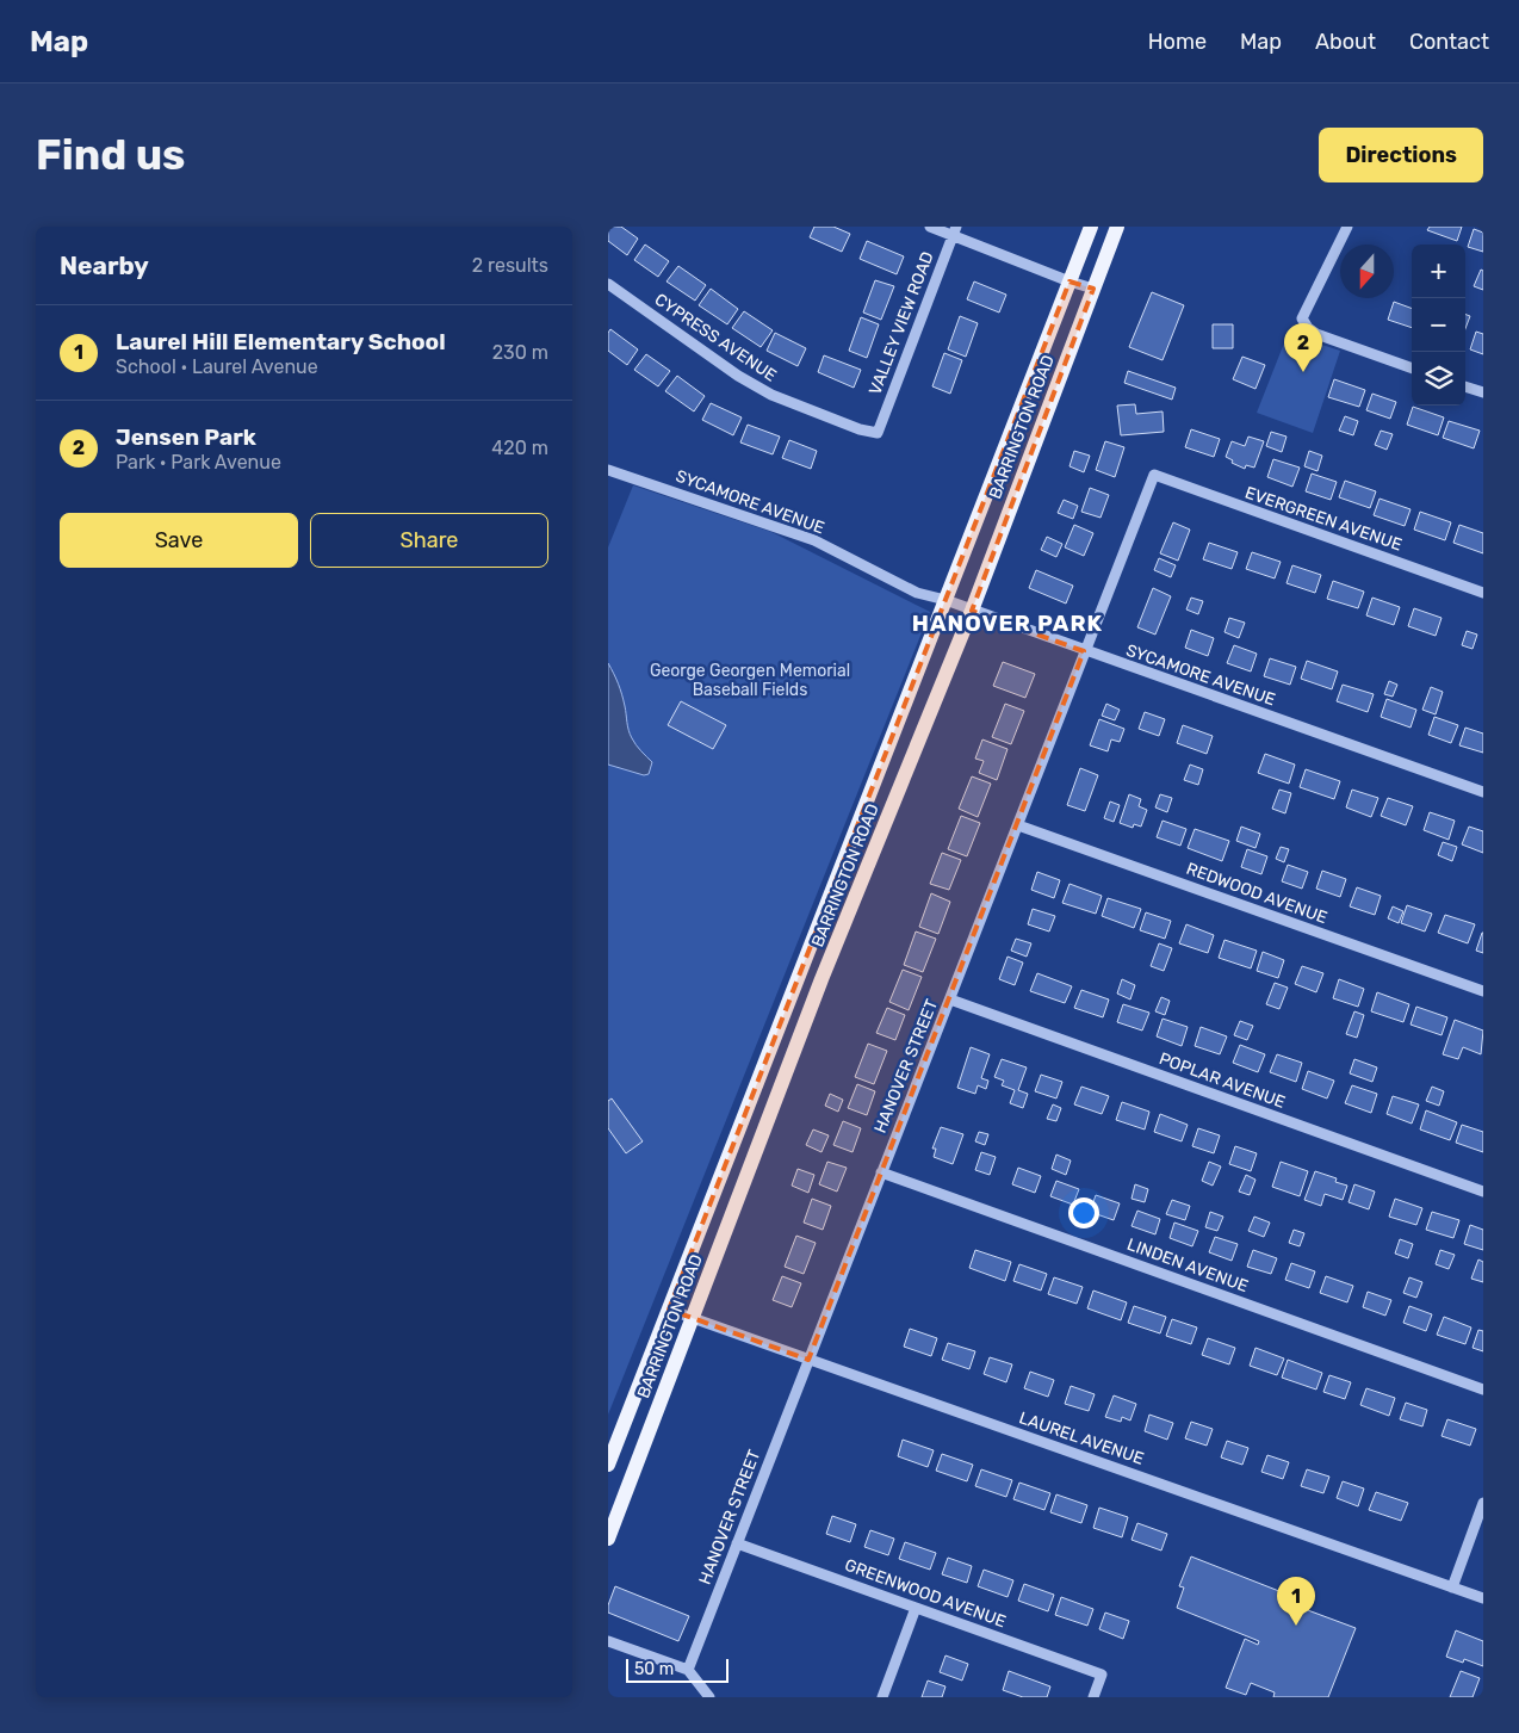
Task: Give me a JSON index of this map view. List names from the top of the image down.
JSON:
{
  "streets": {
    "main road": ["BARRINGTON ROAD"],
    "street": [
      "VALLEY VIEW ROAD",
      "CYPRESS AVENUE",
      "SYCAMORE AVENUE",
      "EVERGREEN AVENUE",
      "REDWOOD AVENUE",
      "HANOVER STREET",
      "POPLAR AVENUE",
      "LINDEN AVENUE",
      "LAUREL AVENUE",
      "GREENWOOD AVENUE"
    ]
  },
  "crossings": [
    ["VALLEY VIEW ROAD", "CYPRESS AVENUE"],
    ["BARRINGTON ROAD", "SYCAMORE AVENUE"],
    ["BARRINGTON ROAD", "LAUREL AVENUE"],
    ["SYCAMORE AVENUE", "HANOVER STREET"],
    ["EVERGREEN AVENUE", "HANOVER STREET"],
    ["REDWOOD AVENUE", "HANOVER STREET"],
    ["HANOVER STREET", "POPLAR AVENUE"],
    ["HANOVER STREET", "LINDEN AVENUE"],
    ["HANOVER STREET", "LAUREL AVENUE"],
    ["HANOVER STREET", "GREENWOOD AVENUE"]
  ],
  "districts": ["HANOVER PARK"],
  "parks": ["George Georgen Memorial Baseball Fields"],
  "scale_bar": "50 m",
  "north": "bottom",
  "page": {
    "header": "Map",
    "nav": [
      "Home",
      "Map",
      "About",
      "Contact"
    ],
    "buttons": [
      "Directions",
      ["Save", "Share"]
    ],
    "title": "Find us",
    "heading": ["Nearby", "2 results"],
    "map_buttons": ["+", "−"],
    "list": [
      {
        "mark": "1",
        "name": "Laurel Hill Elementary School",
        "note": "School · Laurel Avenue",
        "value": "230 m"
      },
      {
        "mark": "2",
        "name": "Jensen Park",
        "note": "Park · Park Avenue",
        "value": "420 m"
      }
    ],
    "pins": ["2", "1"],
    "scale": "50 m"
  }
}
